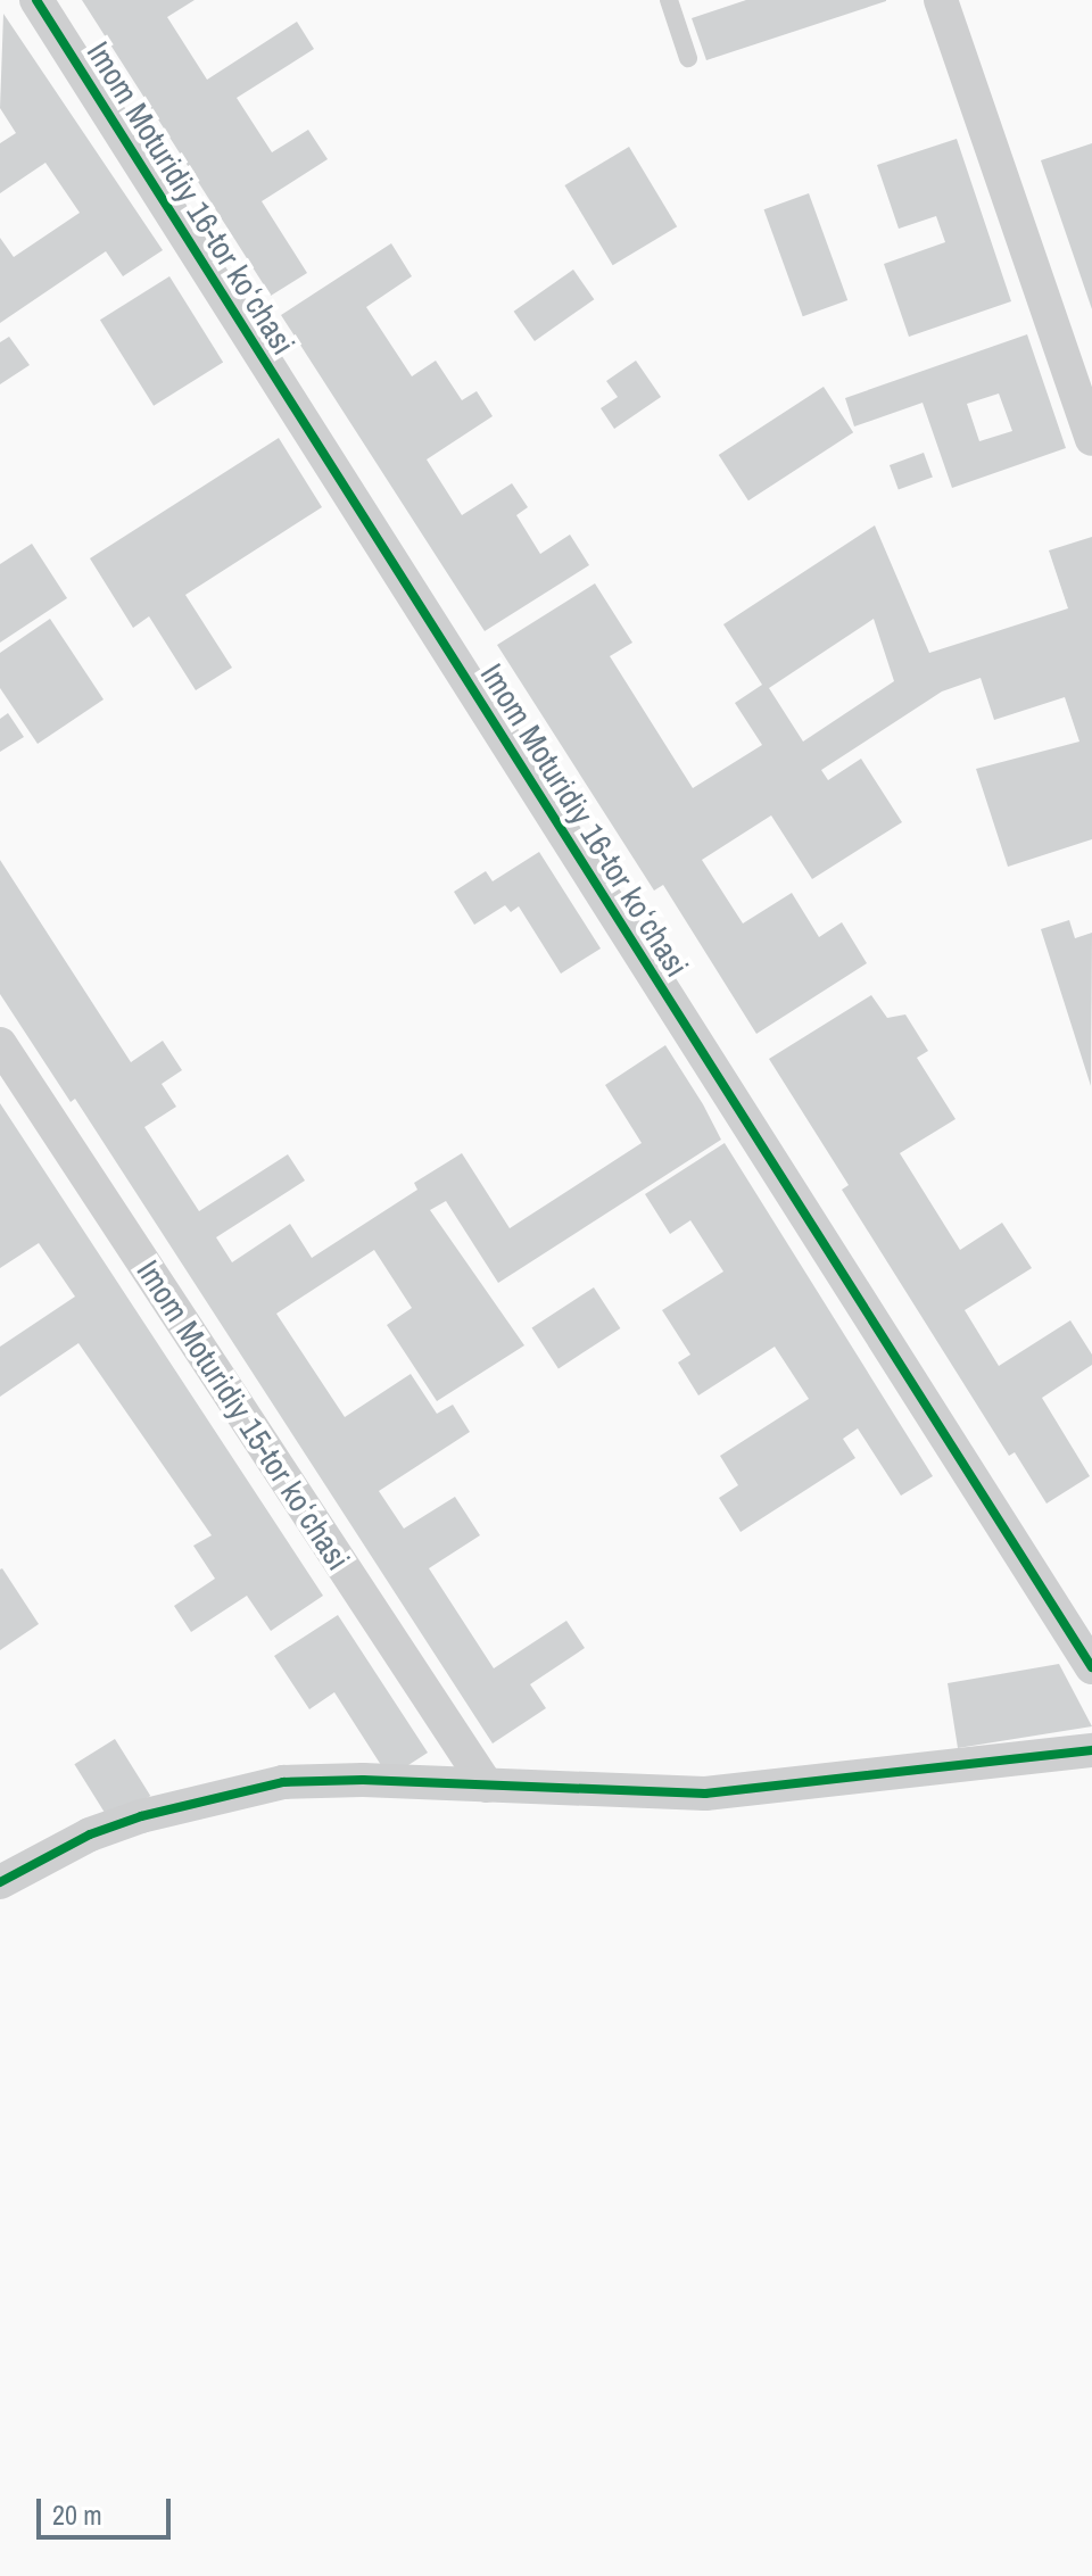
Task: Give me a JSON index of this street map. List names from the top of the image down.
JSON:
{
  "streets": {
    "street": ["Imom Moturidiy 16-tor koʻchasi", "Imom Moturidiy 15-tor koʻchasi"]
  },
  "scale_bar": "20 m"
}
